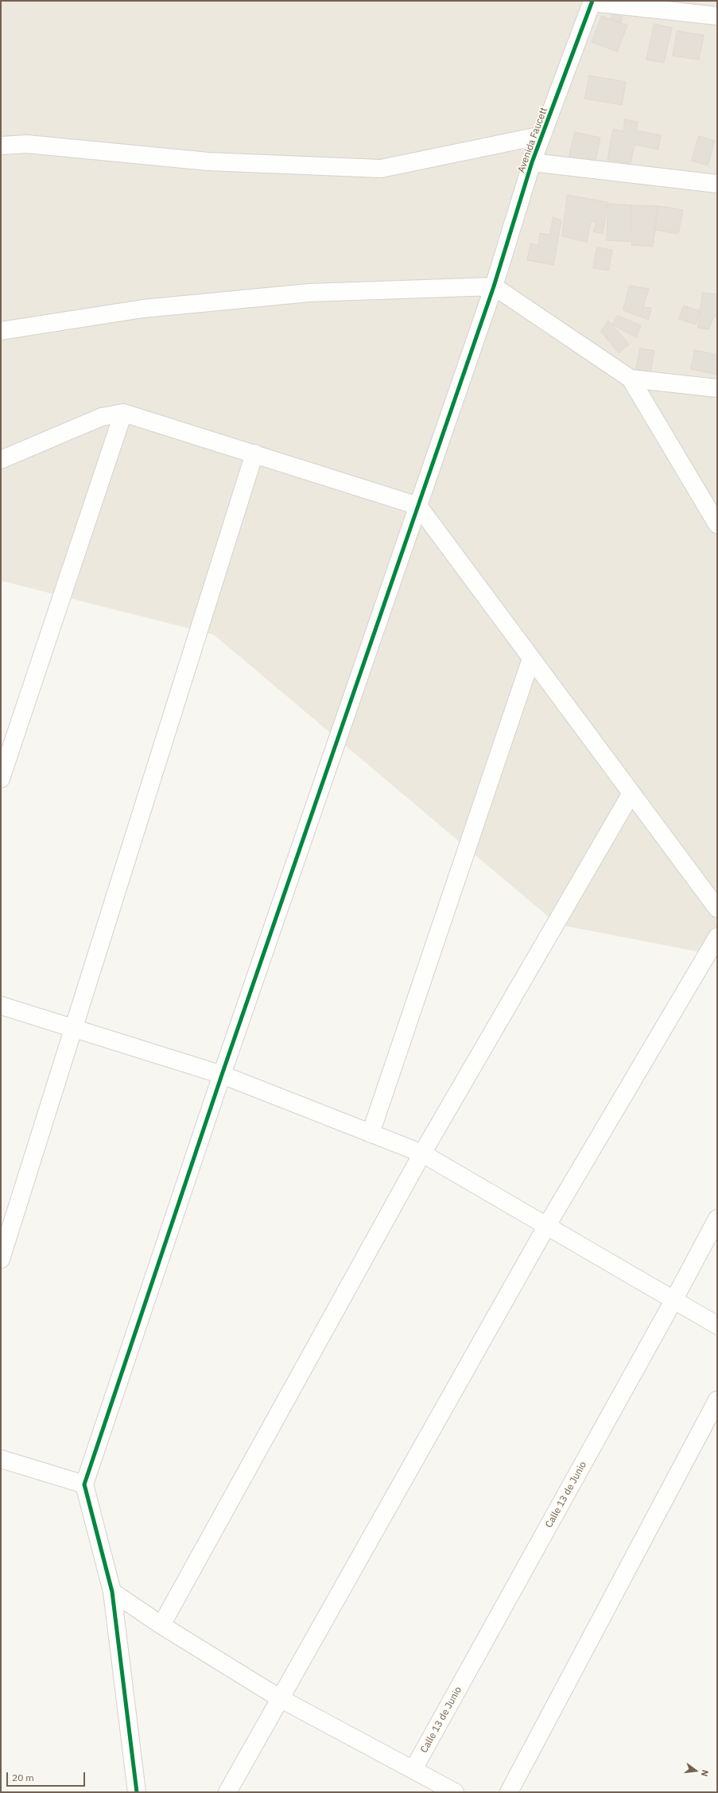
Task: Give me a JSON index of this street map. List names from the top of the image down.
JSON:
{
  "streets": {
    "street": ["Avenida Faucett", "Calle 13 de Junio"]
  },
  "scale_bar": "20 m",
  "north": "right"
}
